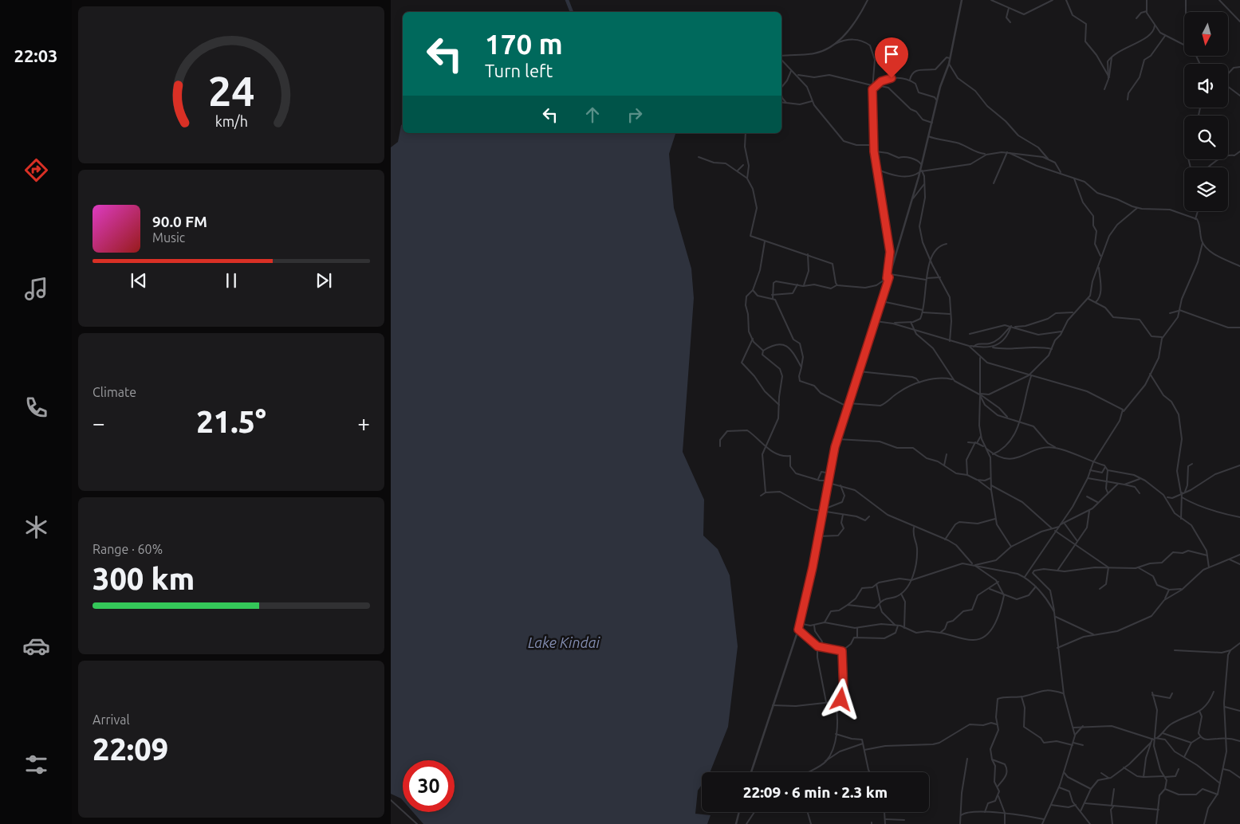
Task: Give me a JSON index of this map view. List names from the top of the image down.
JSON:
{
  "water": ["Lake Kindai"],
  "north": "bottom",
  "page": {
    "tabs": "22:03",
    "turn": ["170 m", "Turn left"],
    "song": ["90.0 FM", "Music"],
    "tile": [
      "Climate",
      ["Range · 60%", "300 km"],
      ["Arrival", "22:09"]
    ],
    "heat": ["−", "21.5°", "+"],
    "limit": "30",
    "trip": "22:09 · 6 min · 2.3 km",
    "gauge": ["24", "km/h"]
  }
}
